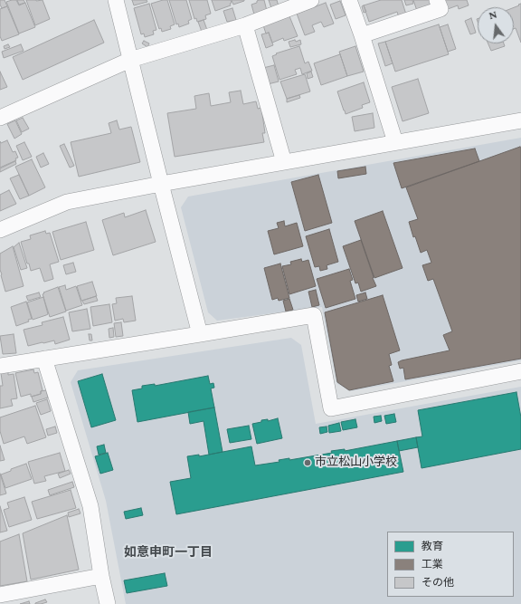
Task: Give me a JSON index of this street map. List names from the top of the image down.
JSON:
{
  "districts": ["如意申町一丁目"],
  "places": ["市立松山小学校"],
  "legend": ["教育", "工業", "その他"],
  "north": "top"
}
